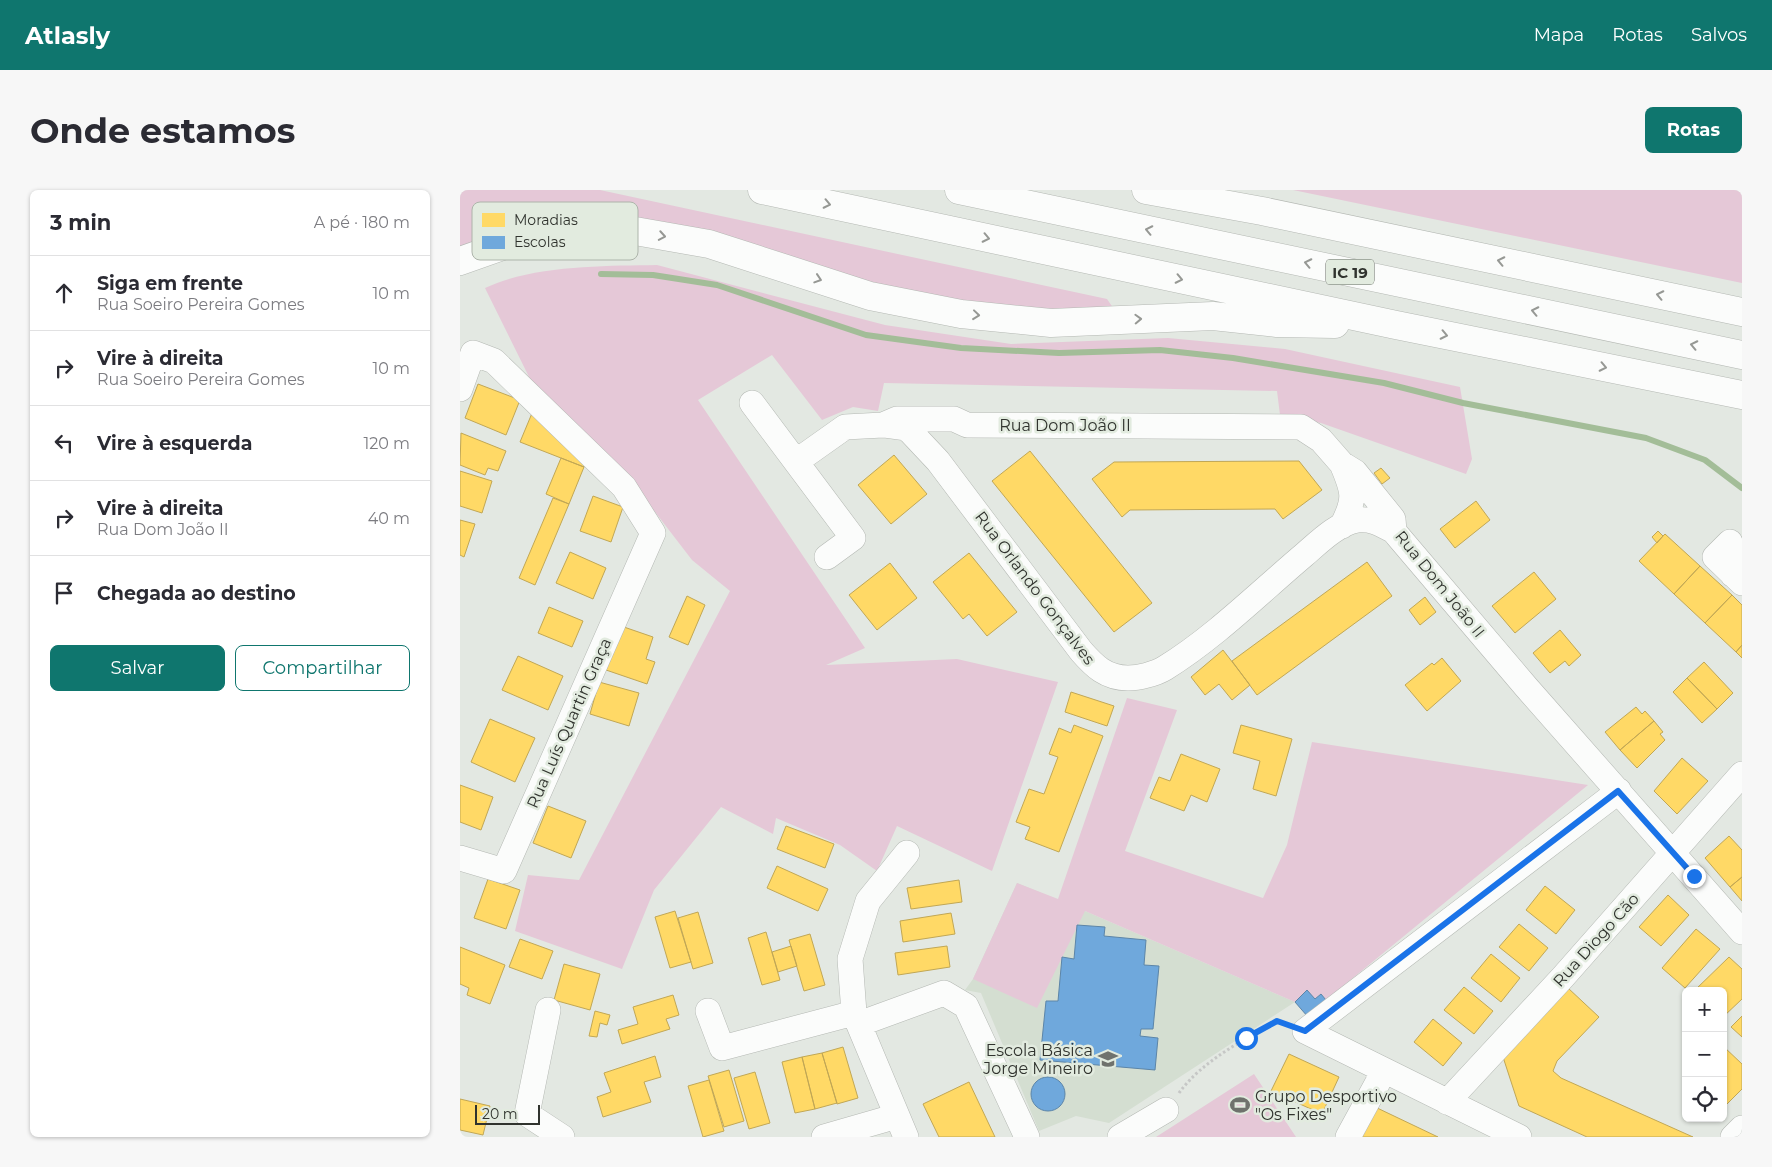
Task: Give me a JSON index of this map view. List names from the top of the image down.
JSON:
{
  "streets": {
    "highway": ["IC 19"],
    "street": [
      "Rua Dom João II",
      "Rua Orlando Gonçalves",
      "Rua Luís Quartin Graça",
      "Rua Diogo Cão"
    ]
  },
  "crossings": [
    ["Rua Dom João II", "Rua Orlando Gonçalves"],
    ["Rua Dom João II", "Rua Diogo Cão"]
  ],
  "places": {
    "school or university": ["Escola Básica Jorge Mineiro"],
    "sports": ["Grupo Desportivo \"Os Fixes\""]
  },
  "legend": ["Moradias", "Escolas"],
  "scale_bar": "20 m",
  "page": {
    "header": "Atlasly",
    "nav": ["Mapa", "Rotas", "Salvos"],
    "buttons": [
      "Rotas",
      ["Salvar", "Compartilhar"]
    ],
    "title": "Onde estamos",
    "heading": ["3 min", "A pé · 180 m"],
    "list": [
      ["Siga em frente", "Rua Soeiro Pereira Gomes", "10 m"],
      ["Vire à direita", "Rua Soeiro Pereira Gomes", "10 m"],
      ["Vire à esquerda", "120 m"],
      ["Vire à direita", "Rua Dom João II", "40 m"],
      "Chegada ao destino"
    ],
    "map_buttons": ["+", "−"],
    "scale": "20 m"
  }
}
